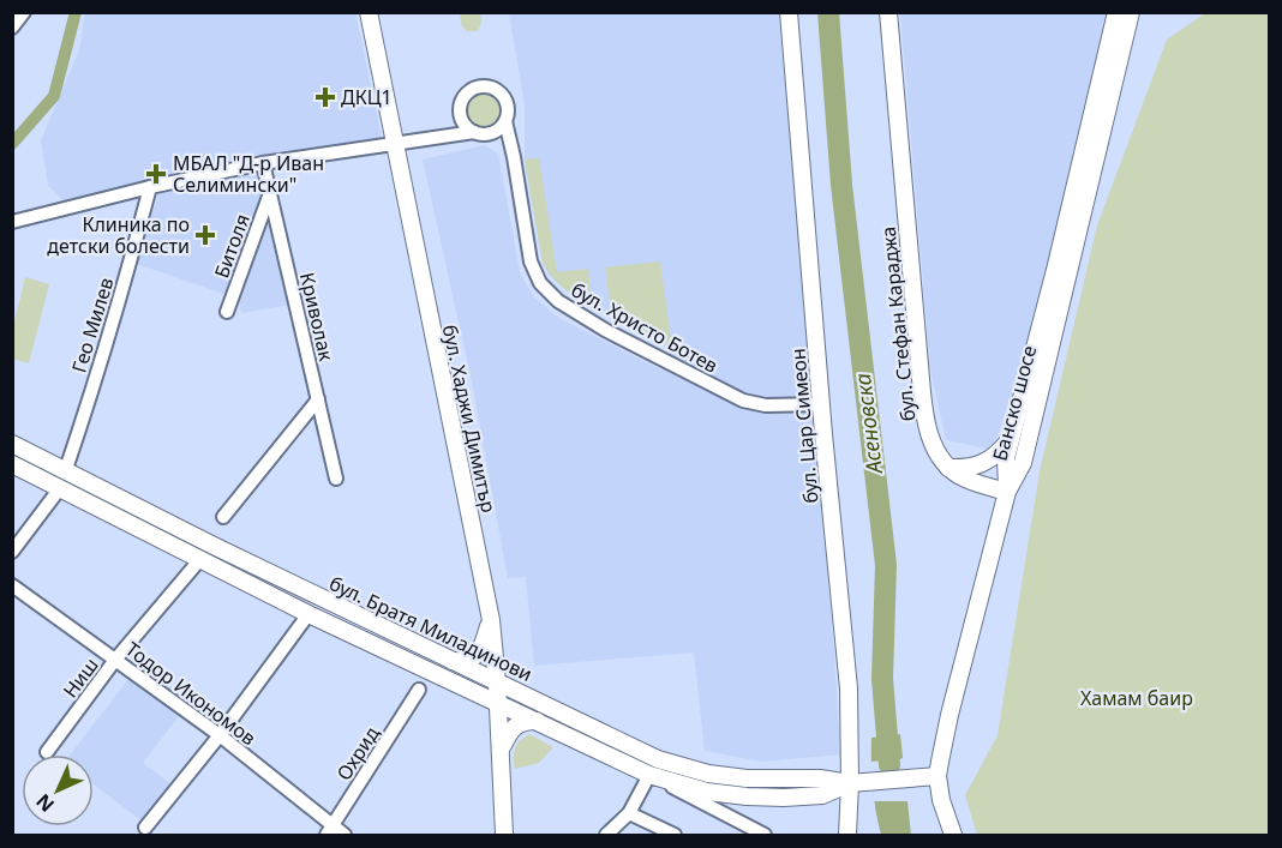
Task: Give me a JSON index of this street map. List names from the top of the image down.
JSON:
{
  "streets": {
    "main road": [
      "бул. Стефан Караджа",
      "Банско шосе",
      "бул. Хаджи Димитър",
      "бул. Цар Симеон",
      "бул. Братя Миладинови"
    ],
    "street": [
      "Битоля",
      "Криволак",
      "Гео Милев",
      "бул. Христо Ботев",
      "Ниш",
      "Тодор Икономов",
      "Охрид"
    ]
  },
  "crossings": [
    ["Битоля", "Криволак"],
    ["Гео Милев", "бул. Братя Миладинови"],
    ["бул. Христо Ботев", "бул. Цар Симеон"],
    ["бул. Хаджи Димитър", "бул. Братя Миладинови"],
    ["бул. Цар Симеон", "бул. Братя Миладинови"],
    ["бул. Братя Миладинови", "Ниш"],
    ["Ниш", "Тодор Икономов"],
    ["Тодор Икономов", "Охрид"]
  ],
  "water": ["Асеновска"],
  "parks": ["Хамам баир"],
  "places": {
    "health": ["ДКЦ1", "МБАЛ \"Д-р Иван Селимински\"", "Клиника по детски болести"]
  },
  "north": "bottom left"
}
